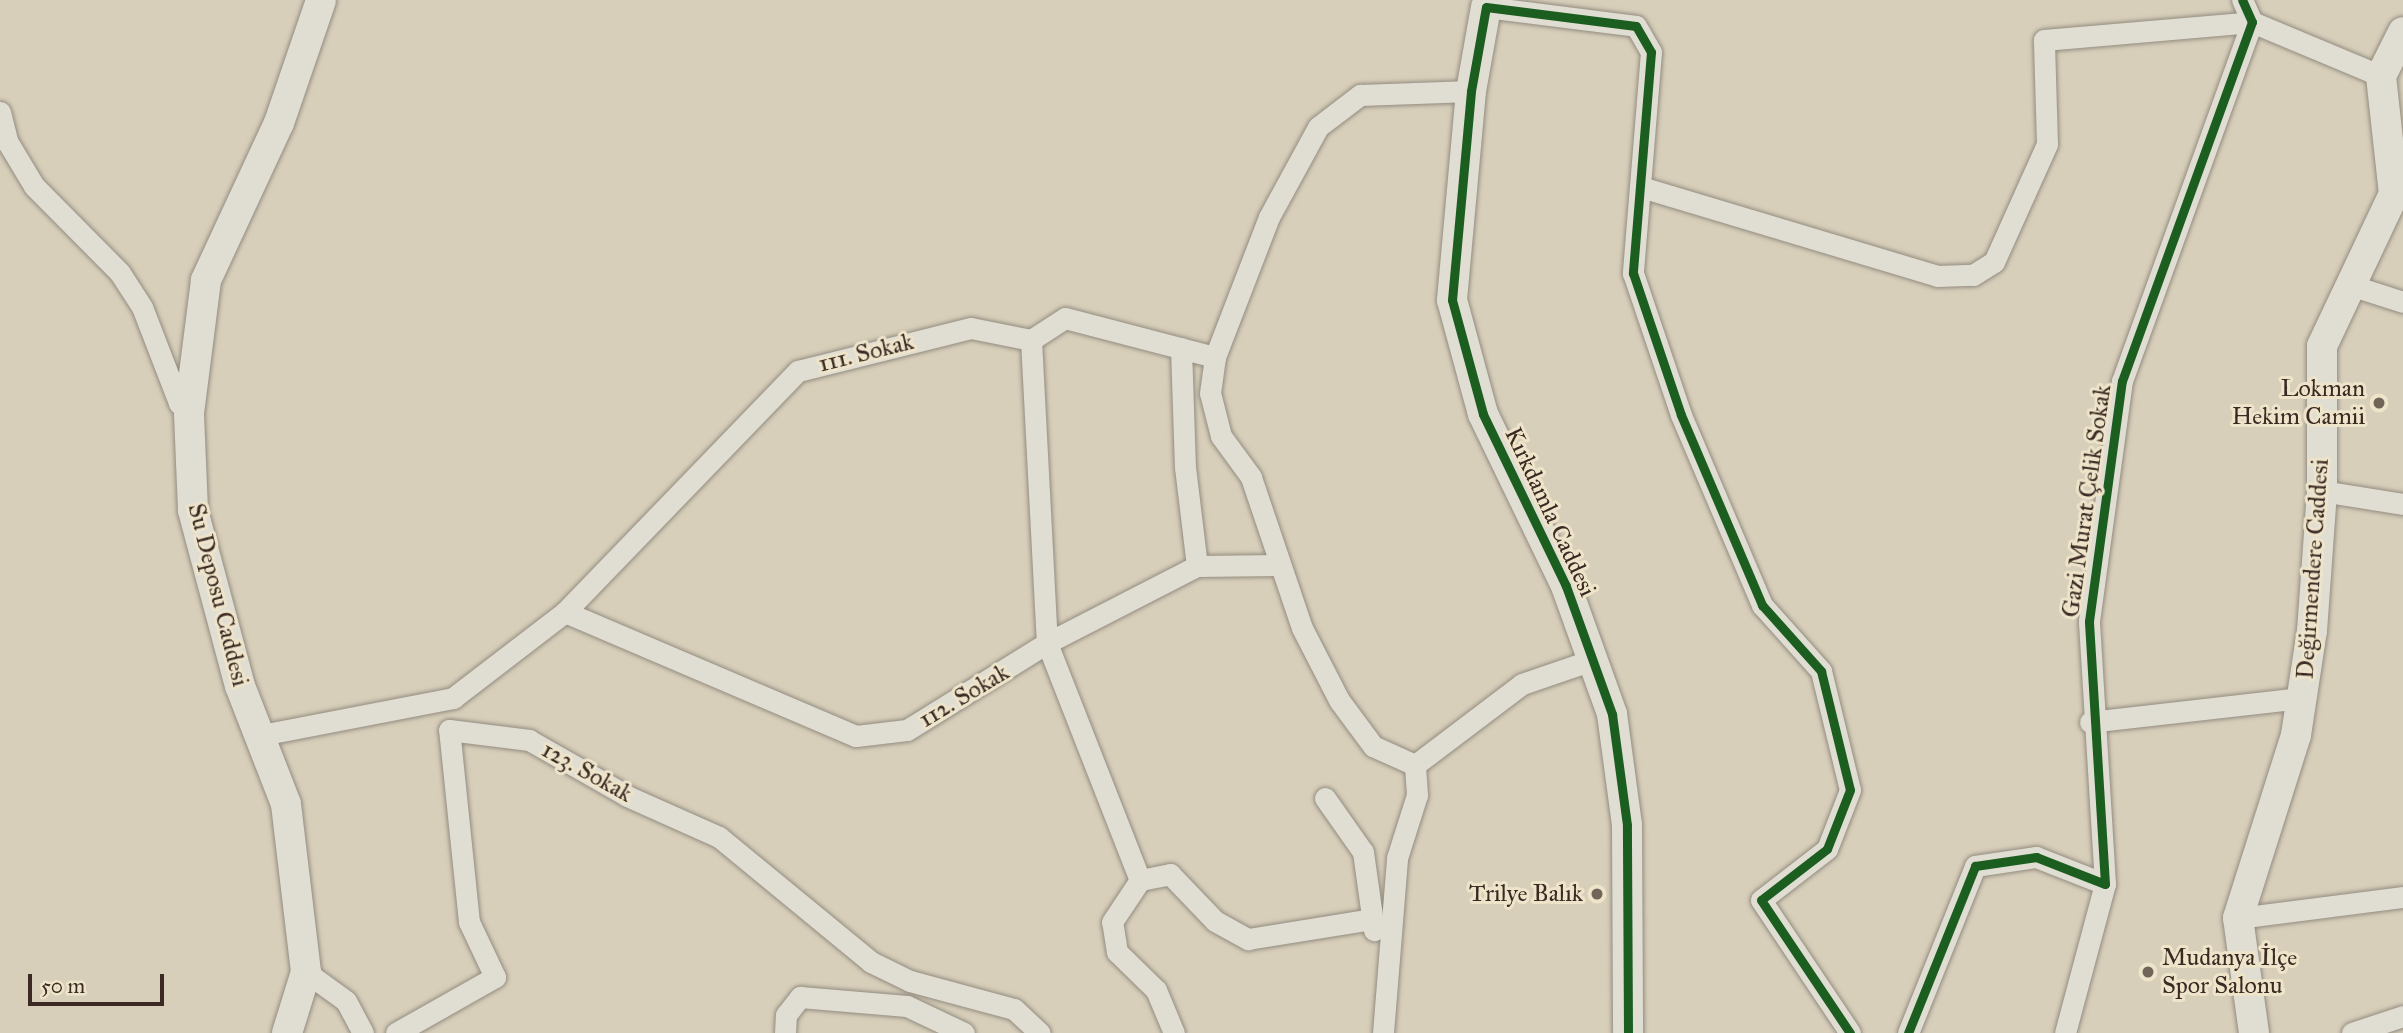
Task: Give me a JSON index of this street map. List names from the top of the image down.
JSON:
{
  "streets": {
    "street": [
      "111. Sokak",
      "Gazi Murat Çelik Sokak",
      "Kırkdamla Caddesi",
      "Değirmendere Caddesi",
      "Su Deposu Caddesi",
      "112. Sokak",
      "123. Sokak"
    ]
  },
  "crossings": [
    ["111. Sokak", "112. Sokak"]
  ],
  "places": ["Lokman Hekim Camii", "Trilye Balık", "Mudanya İlçe Spor Salonu"],
  "scale_bar": "50 m"
}
